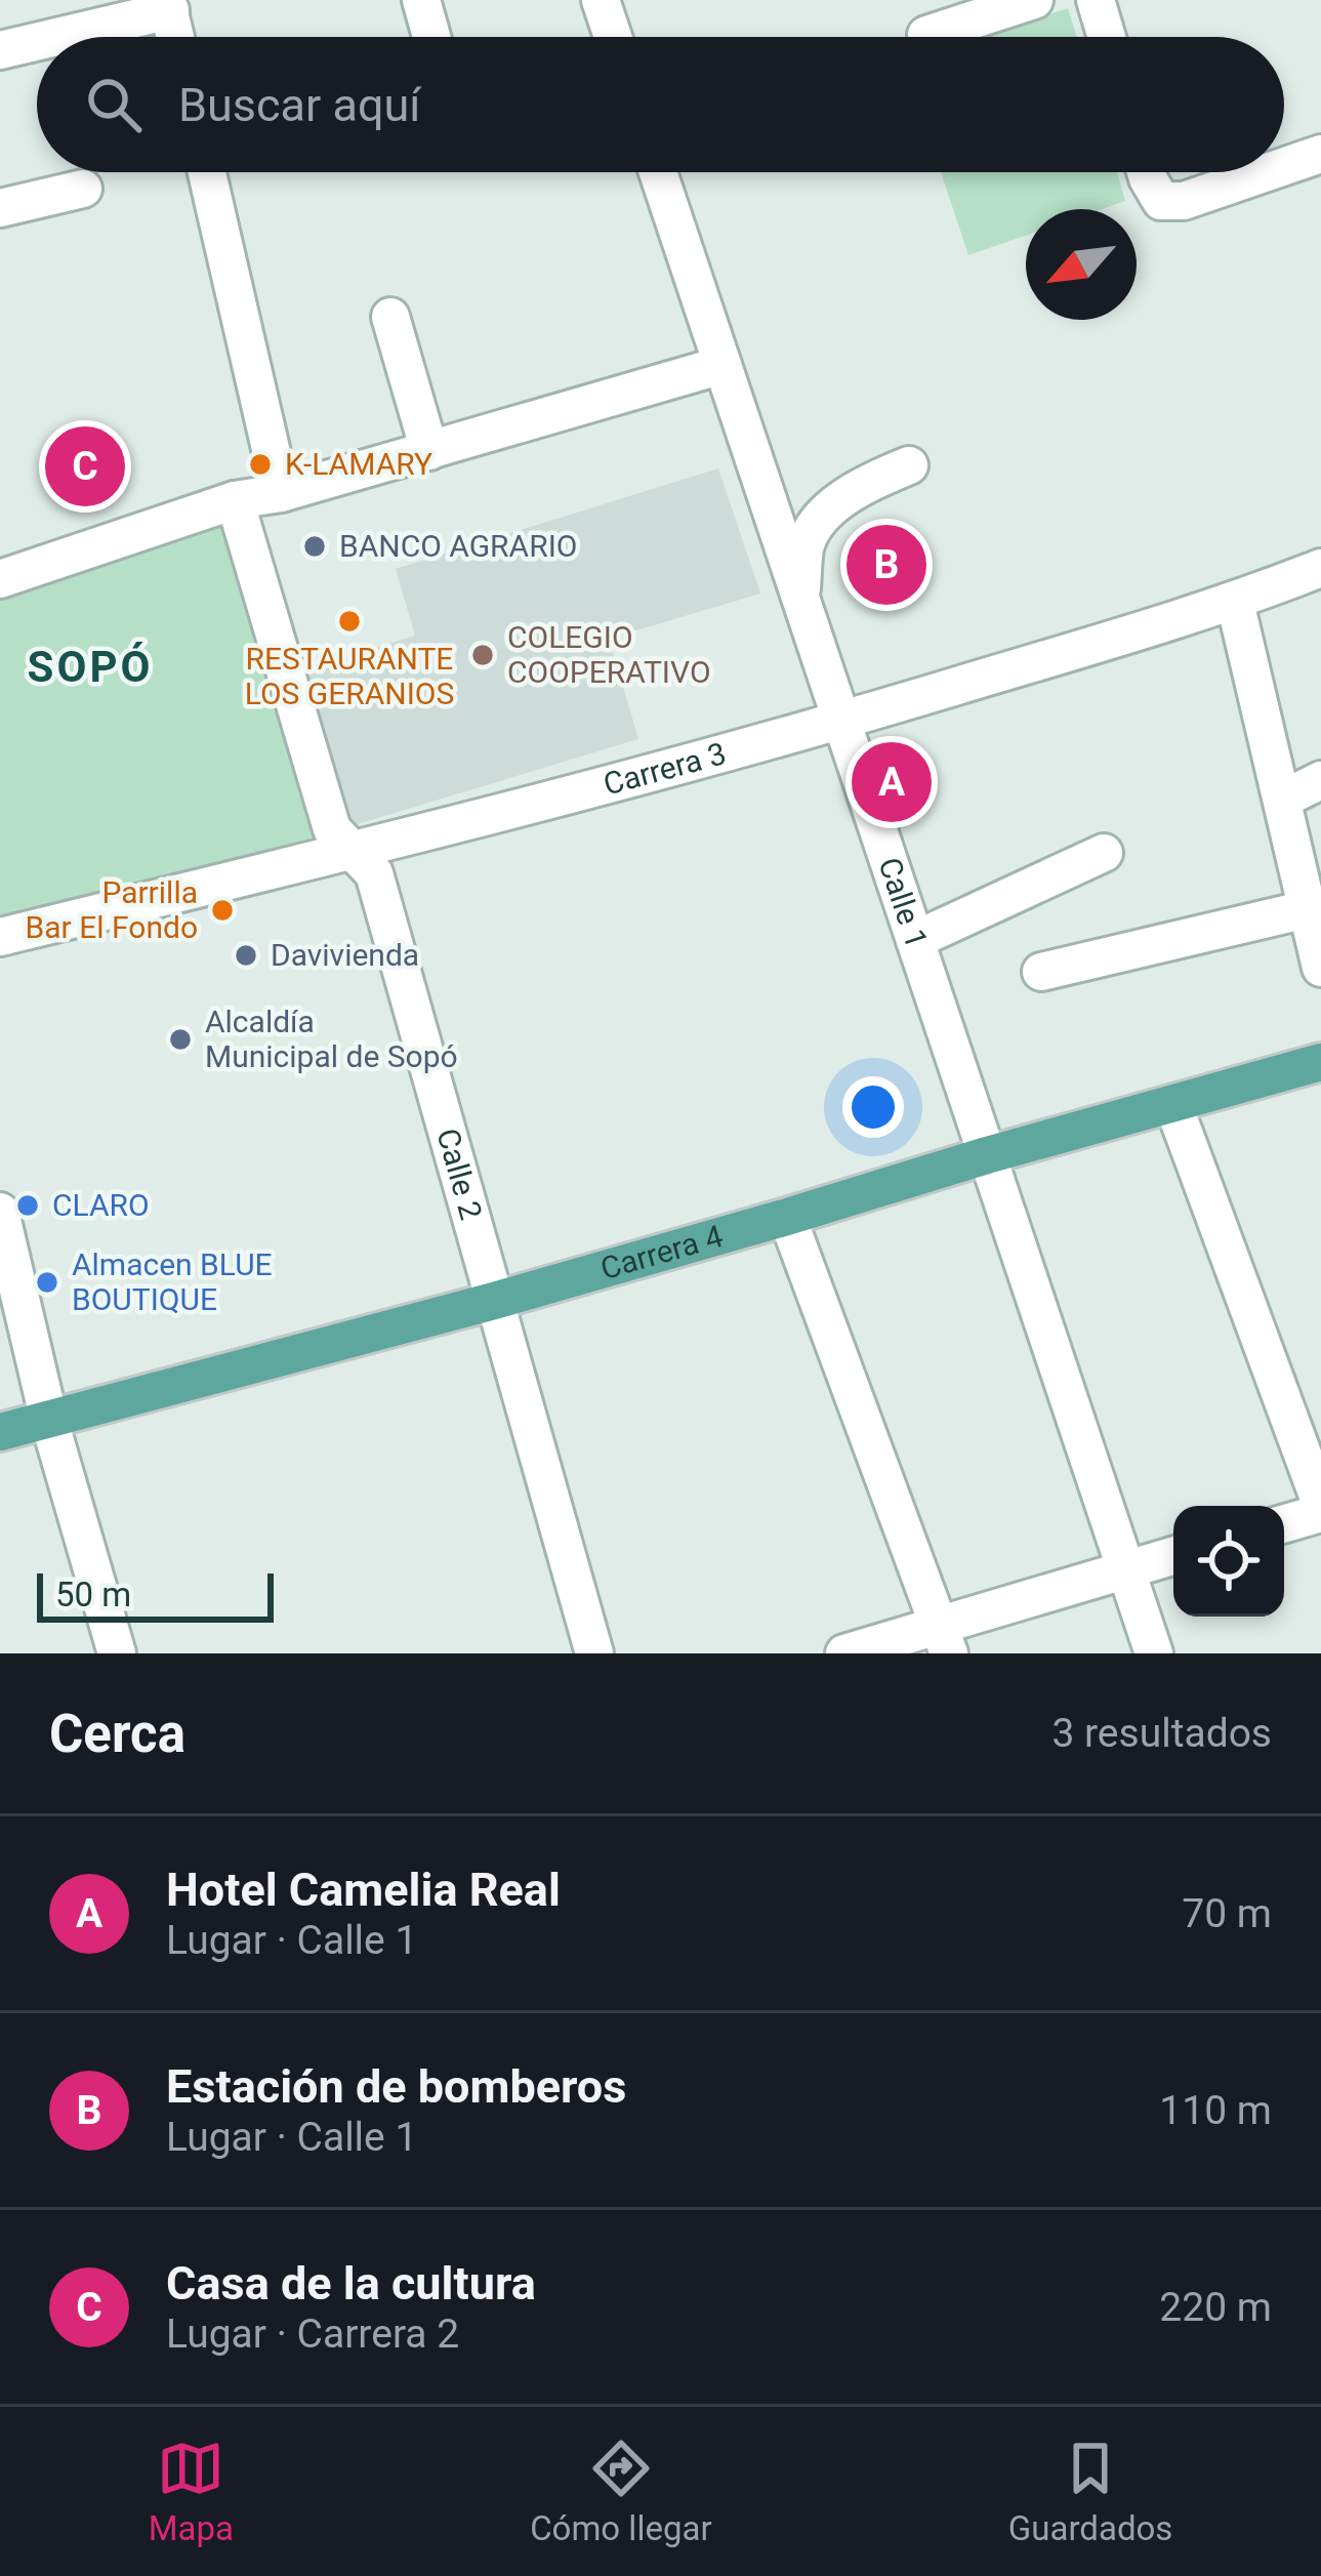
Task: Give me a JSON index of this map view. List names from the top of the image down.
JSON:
{
  "streets": {
    "main road": ["Carrera 4"],
    "street": ["Carrera 3", "Calle 1", "Calle 2"]
  },
  "crossings": [
    ["Carrera 3", "Calle 1"],
    ["Carrera 3", "Calle 2"],
    ["Calle 1", "Carrera 4"],
    ["Calle 2", "Carrera 4"]
  ],
  "districts": ["SOPÓ"],
  "places": [
    "K-LAMARY",
    "BANCO AGRARIO",
    "RESTAURANTE LOS GERANIOS",
    "COLEGIO COOPERATIVO",
    "Parrilla Bar El Fondo",
    "Davivienda",
    "Alcaldía Municipal de Sopó",
    "CLARO",
    "Almacen BLUE BOUTIQUE"
  ],
  "scale_bar": "50 m",
  "north": "bottom left",
  "page": {
    "search": "Buscar aquí",
    "pins": ["C", "B", "A"],
    "scale": "50 m",
    "heading": ["Cerca", "3 resultados"],
    "list": [
      {
        "mark": "A",
        "name": "Hotel Camelia Real",
        "note": "Lugar · Calle 1",
        "value": "70 m"
      },
      {
        "mark": "B",
        "name": "Estación de bomberos",
        "note": "Lugar · Calle 1",
        "value": "110 m"
      },
      {
        "mark": "C",
        "name": "Casa de la cultura",
        "note": "Lugar · Carrera 2",
        "value": "220 m"
      }
    ],
    "nav": ["Mapa", "Cómo llegar", "Guardados"]
  }
}
